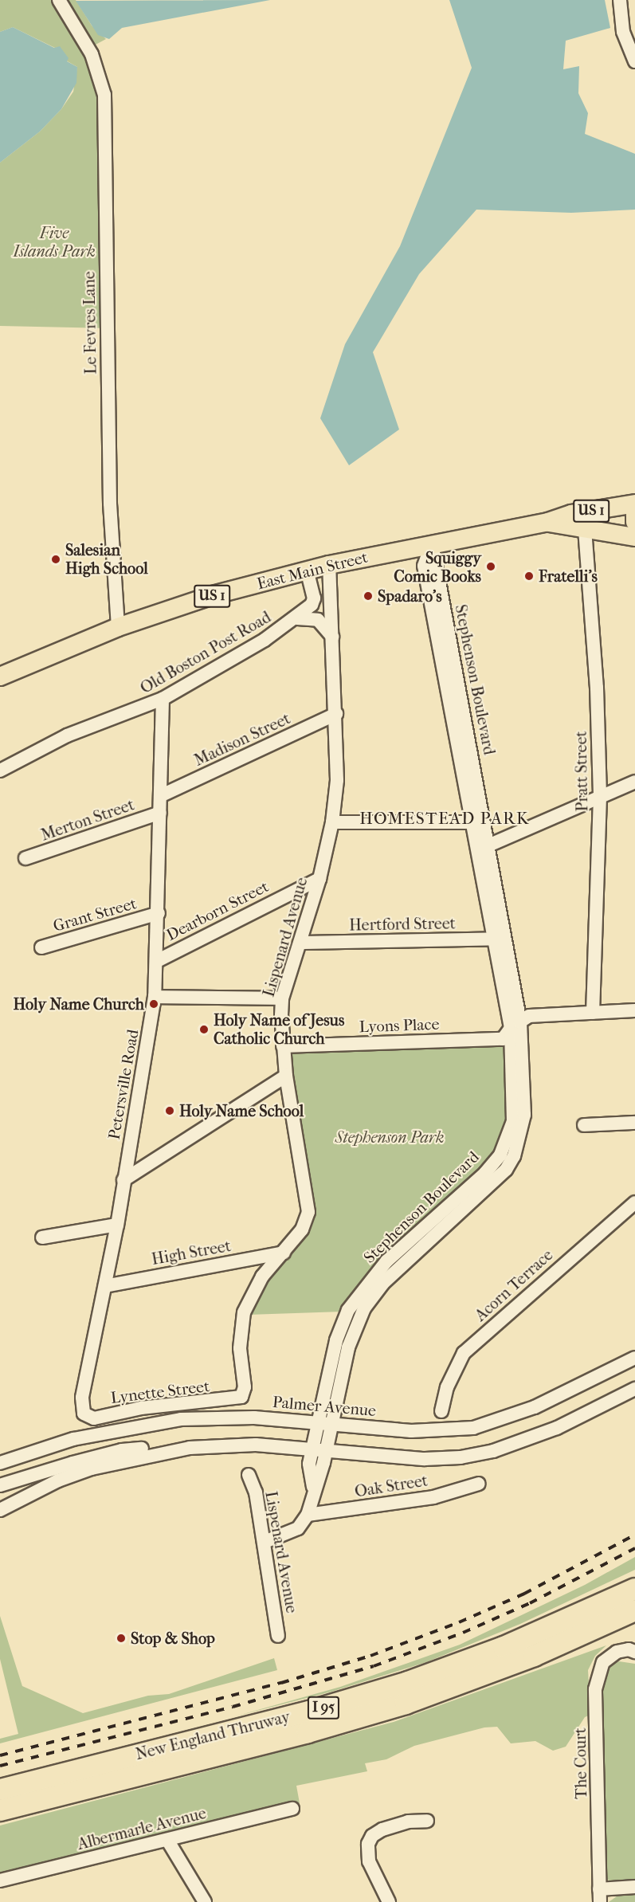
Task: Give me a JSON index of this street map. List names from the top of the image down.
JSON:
{
  "streets": {
    "highway": ["I 95", "New England Thruway"],
    "main road": ["US 1", "East Main Street"],
    "street": [
      "Le Fevres Lane",
      "Old Boston Post Road",
      "Stephenson Boulevard",
      "Madison Street",
      "Pratt Street",
      "Merton Street",
      "Dearborn Street",
      "Grant Street",
      "Hertford Street",
      "Lispenard Avenue",
      "Lyons Place",
      "Petersville Road",
      "High Street",
      "Acorn Terrace",
      "Lynette Street",
      "Palmer Avenue",
      "Oak Street",
      "The Court",
      "Albermarle Avenue"
    ]
  },
  "crossings": [
    ["Le Fevres Lane", "East Main Street"],
    ["US 1", "East Main Street"],
    ["US 1", "Pratt Street"],
    ["East Main Street", "Old Boston Post Road"],
    ["East Main Street", "Stephenson Boulevard"],
    ["East Main Street", "Lispenard Avenue"],
    ["Old Boston Post Road", "Petersville Road"],
    ["Stephenson Boulevard", "Hertford Street"],
    ["Stephenson Boulevard", "Lyons Place"],
    ["Stephenson Boulevard", "Palmer Avenue"],
    ["Stephenson Boulevard", "Oak Street"],
    ["Madison Street", "Lispenard Avenue"],
    ["Madison Street", "Petersville Road"],
    ["Merton Street", "Petersville Road"],
    ["Dearborn Street", "Lispenard Avenue"],
    ["Dearborn Street", "Petersville Road"],
    ["Grant Street", "Petersville Road"],
    ["Hertford Street", "Lispenard Avenue"],
    ["Lispenard Avenue", "Lyons Place"],
    ["Lispenard Avenue", "High Street"],
    ["Lispenard Avenue", "Lynette Street"],
    ["Petersville Road", "High Street"],
    ["Petersville Road", "Lynette Street"]
  ],
  "districts": ["HOMESTEAD PARK"],
  "parks": ["Five Islands Park", "Stephenson Park"],
  "places": [
    "Salesian High School",
    "Squiggy Comic Books",
    "Fratelli's",
    "Spadaro's",
    "Holy Name Church",
    "Holy Name of Jesus Catholic Church",
    "Holy Name School",
    "Stop & Shop"
  ]
}
